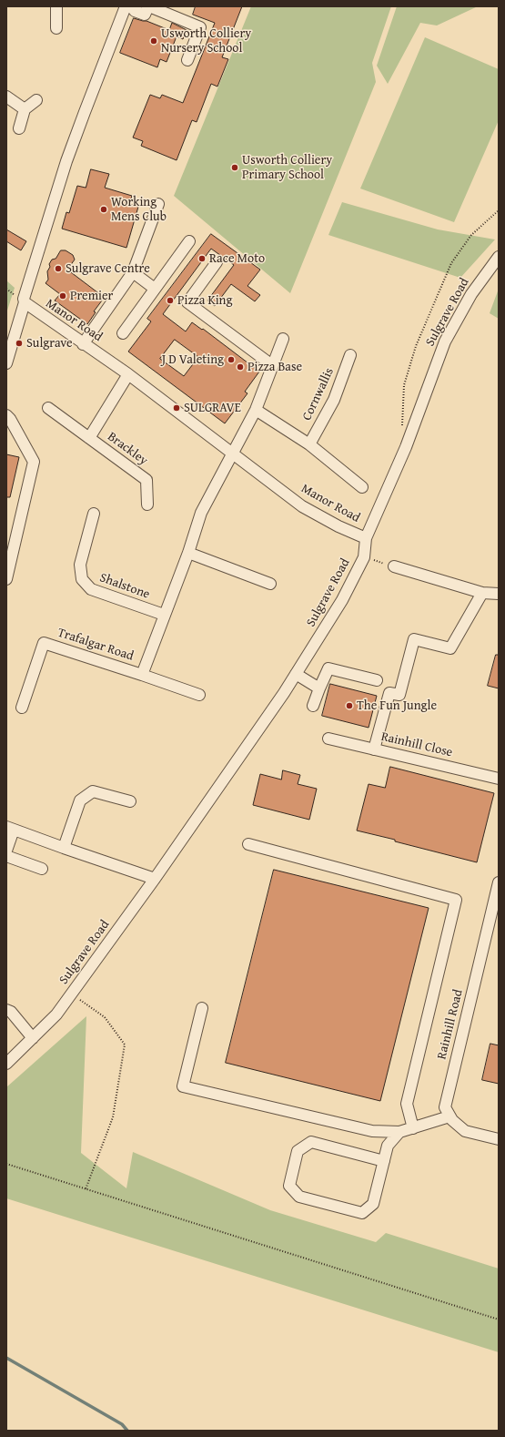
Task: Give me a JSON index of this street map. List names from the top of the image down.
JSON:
{
  "streets": {
    "street": [
      "Sulgrave Road",
      "Manor Road",
      "Cornwallis",
      "Brackley",
      "Shalstone",
      "Trafalgar Road",
      "Rainhill Close",
      "Rainhill Road"
    ]
  },
  "crossings": [
    ["Sulgrave Road", "Manor Road"],
    ["Manor Road", "Brackley"],
    ["Manor Road", "Trafalgar Road"],
    ["Cornwallis", "Trafalgar Road"],
    ["Shalstone", "Trafalgar Road"]
  ],
  "places": [
    "Usworth Colliery Nursery School",
    "Usworth Colliery Primary School",
    "Working Mens Club",
    "Race Moto",
    "Sulgrave Centre",
    "Premier",
    "Pizza King",
    "Sulgrave",
    "J D Valeting",
    "Pizza Base",
    "SULGRAVE",
    "The Fun Jungle"
  ]
}
